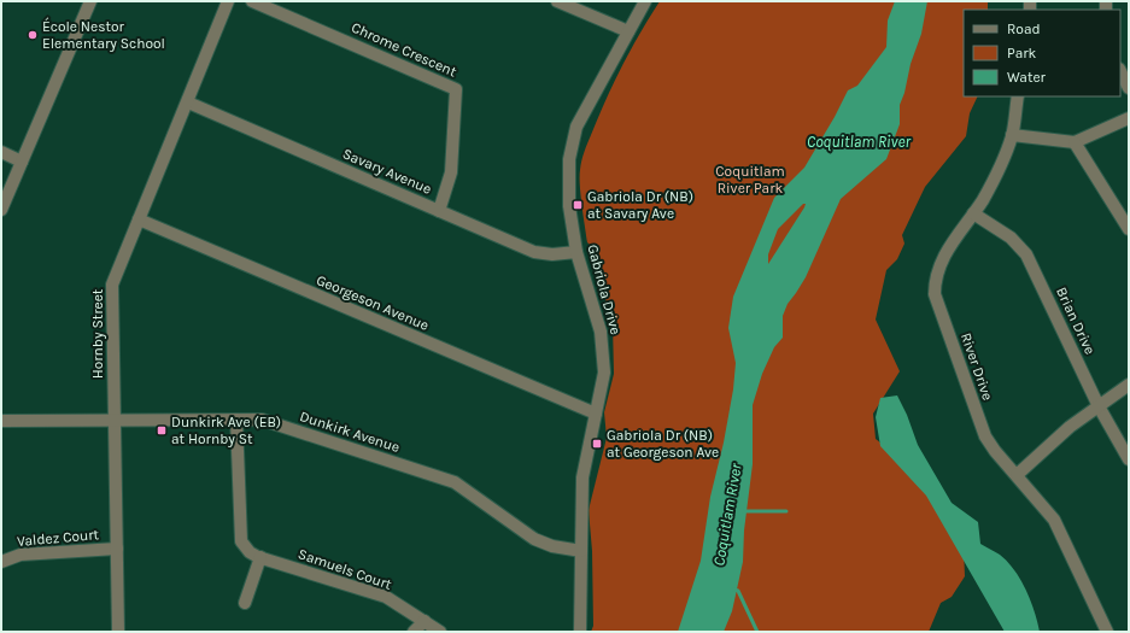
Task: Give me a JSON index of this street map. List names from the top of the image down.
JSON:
{
  "streets": {
    "street": [
      "Chrome Crescent",
      "Savary Avenue",
      "Gabriola Drive",
      "Georgeson Avenue",
      "Brian Drive",
      "Hornby Street",
      "River Drive",
      "Dunkirk Avenue",
      "Valdez Court",
      "Samuels Court"
    ]
  },
  "crossings": [
    ["Chrome Crescent", "Savary Avenue"],
    ["Savary Avenue", "Gabriola Drive"],
    ["Savary Avenue", "Hornby Street"],
    ["Gabriola Drive", "Georgeson Avenue"],
    ["Gabriola Drive", "Dunkirk Avenue"],
    ["Georgeson Avenue", "Hornby Street"],
    ["Brian Drive", "River Drive"],
    ["Hornby Street", "Dunkirk Avenue"],
    ["Hornby Street", "Valdez Court"],
    ["Dunkirk Avenue", "Samuels Court"]
  ],
  "water": ["Coquitlam River"],
  "parks": ["Coquitlam River Park"],
  "places": {
    "other": ["École Nestor Elementary School"],
    "transit": ["Gabriola Dr (NB) at Savary Ave", "Dunkirk Ave (EB) at Hornby St", "Gabriola Dr (NB) at Georgeson Ave"]
  },
  "legend": ["Road", "Park", "Water"]
}
